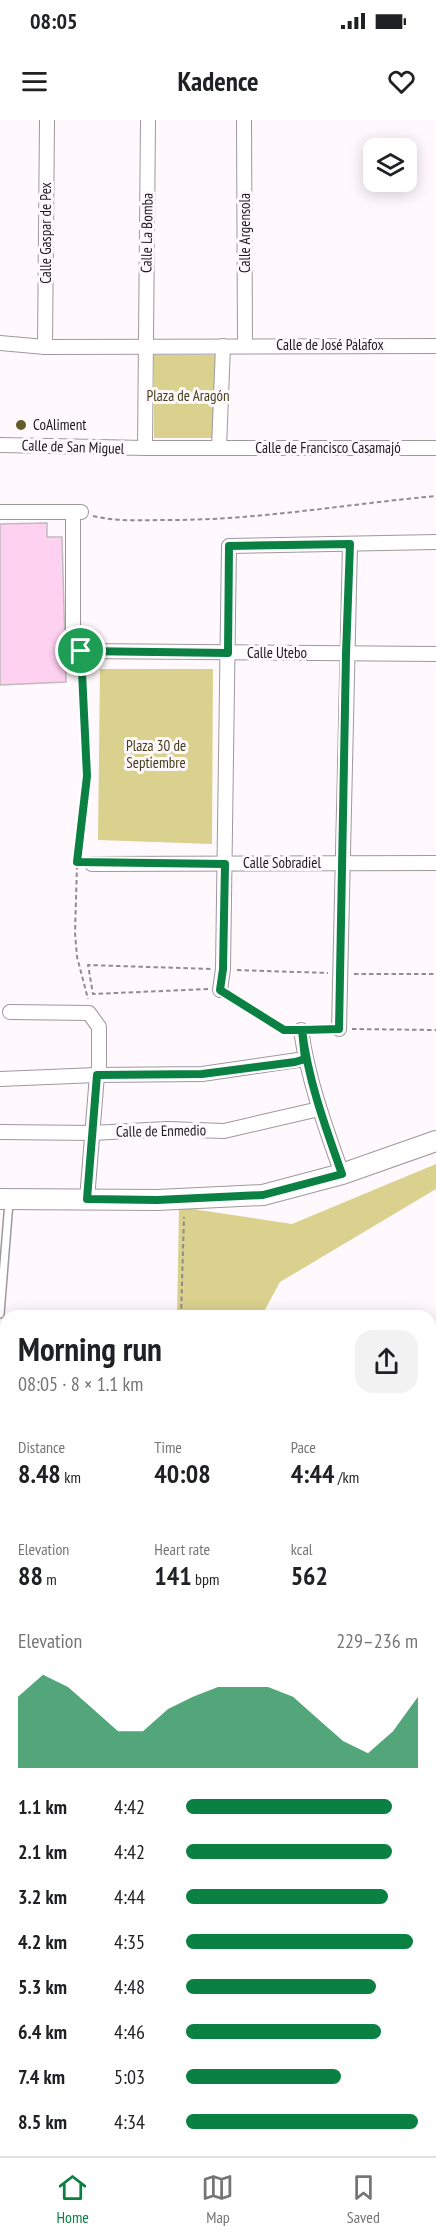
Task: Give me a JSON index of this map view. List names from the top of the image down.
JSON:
{
  "streets": {
    "street": [
      "Calle Gaspar de Pex",
      "Calle La Bomba",
      "Calle Argensola",
      "Calle de José Palafox",
      "Calle de San Miguel",
      "Calle de Francisco Casamajó",
      "Calle Utebo",
      "Calle Sobradiel",
      "Calle de Enmedio"
    ]
  },
  "crossings": [
    ["Calle Argensola", "Calle de José Palafox"]
  ],
  "parks": ["Plaza de Aragón", "Plaza 30 de Septiembre"],
  "places": ["CoAliment"],
  "page": {
    "status": "08:05",
    "header": "Kadence",
    "heading": ["Morning run", "08:05 · 8 × 1.1 km"],
    "stats": [
      ["Distance", "8.48 km"],
      ["Time", "40:08"],
      ["Pace", "4:44 /km"],
      ["Elevation", "88 m"],
      ["Heart rate", "141 bpm"],
      ["kcal", "562"]
    ],
    "chart": ["Elevation", "229–236 m"],
    "list": [
      {
        "name": "1.1 km",
        "note": "4:42"
      },
      {
        "name": "2.1 km",
        "note": "4:42"
      },
      {
        "name": "3.2 km",
        "note": "4:44"
      },
      {
        "name": "4.2 km",
        "note": "4:35"
      },
      {
        "name": "5.3 km",
        "note": "4:48"
      },
      {
        "name": "6.4 km",
        "note": "4:46"
      },
      {
        "name": "7.4 km",
        "note": "5:03"
      },
      {
        "name": "8.5 km",
        "note": "4:34"
      }
    ],
    "tabs": ["Home", "Map", "Saved"]
  }
}
